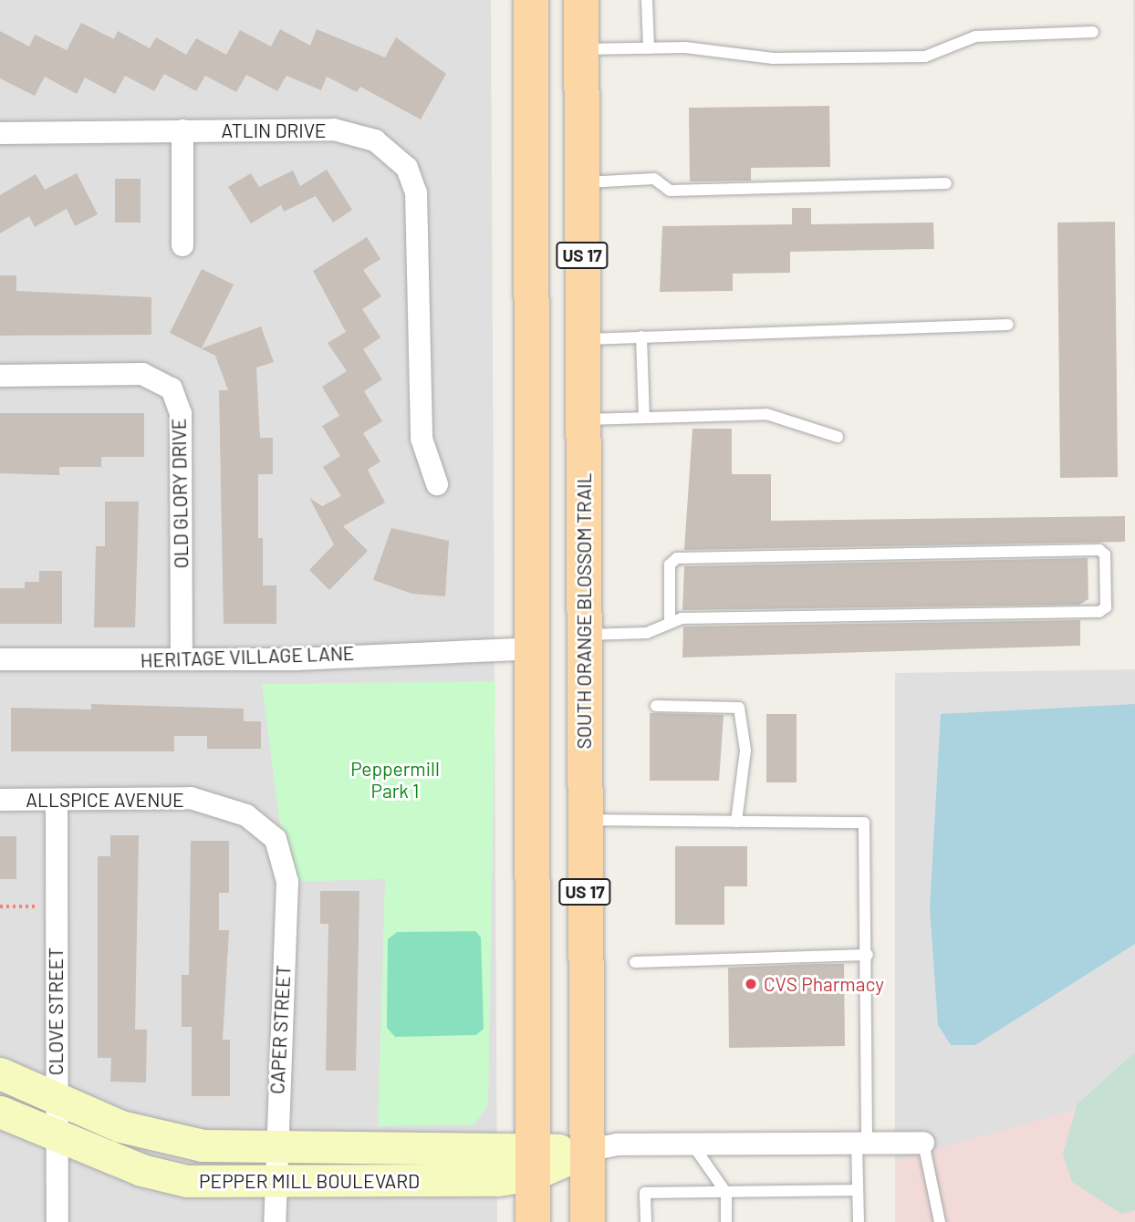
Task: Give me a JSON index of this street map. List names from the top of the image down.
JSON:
{
  "streets": {
    "main road": ["US 17", "SOUTH ORANGE BLOSSOM TRAIL"],
    "street": [
      "ATLIN DRIVE",
      "OLD GLORY DRIVE",
      "HERITAGE VILLAGE LANE",
      "ALLSPICE AVENUE",
      "CLOVE STREET",
      "CAPER STREET",
      "PEPPER MILL BOULEVARD"
    ]
  },
  "crossings": [
    ["US 17", "HERITAGE VILLAGE LANE"],
    ["US 17", "PEPPER MILL BOULEVARD"],
    ["OLD GLORY DRIVE", "HERITAGE VILLAGE LANE"],
    ["SOUTH ORANGE BLOSSOM TRAIL", "PEPPER MILL BOULEVARD"],
    ["ALLSPICE AVENUE", "CLOVE STREET"],
    ["ALLSPICE AVENUE", "CAPER STREET"],
    ["CLOVE STREET", "PEPPER MILL BOULEVARD"],
    ["CAPER STREET", "PEPPER MILL BOULEVARD"]
  ],
  "parks": ["Peppermill Park 1"],
  "places": ["CVS Pharmacy"]
}
